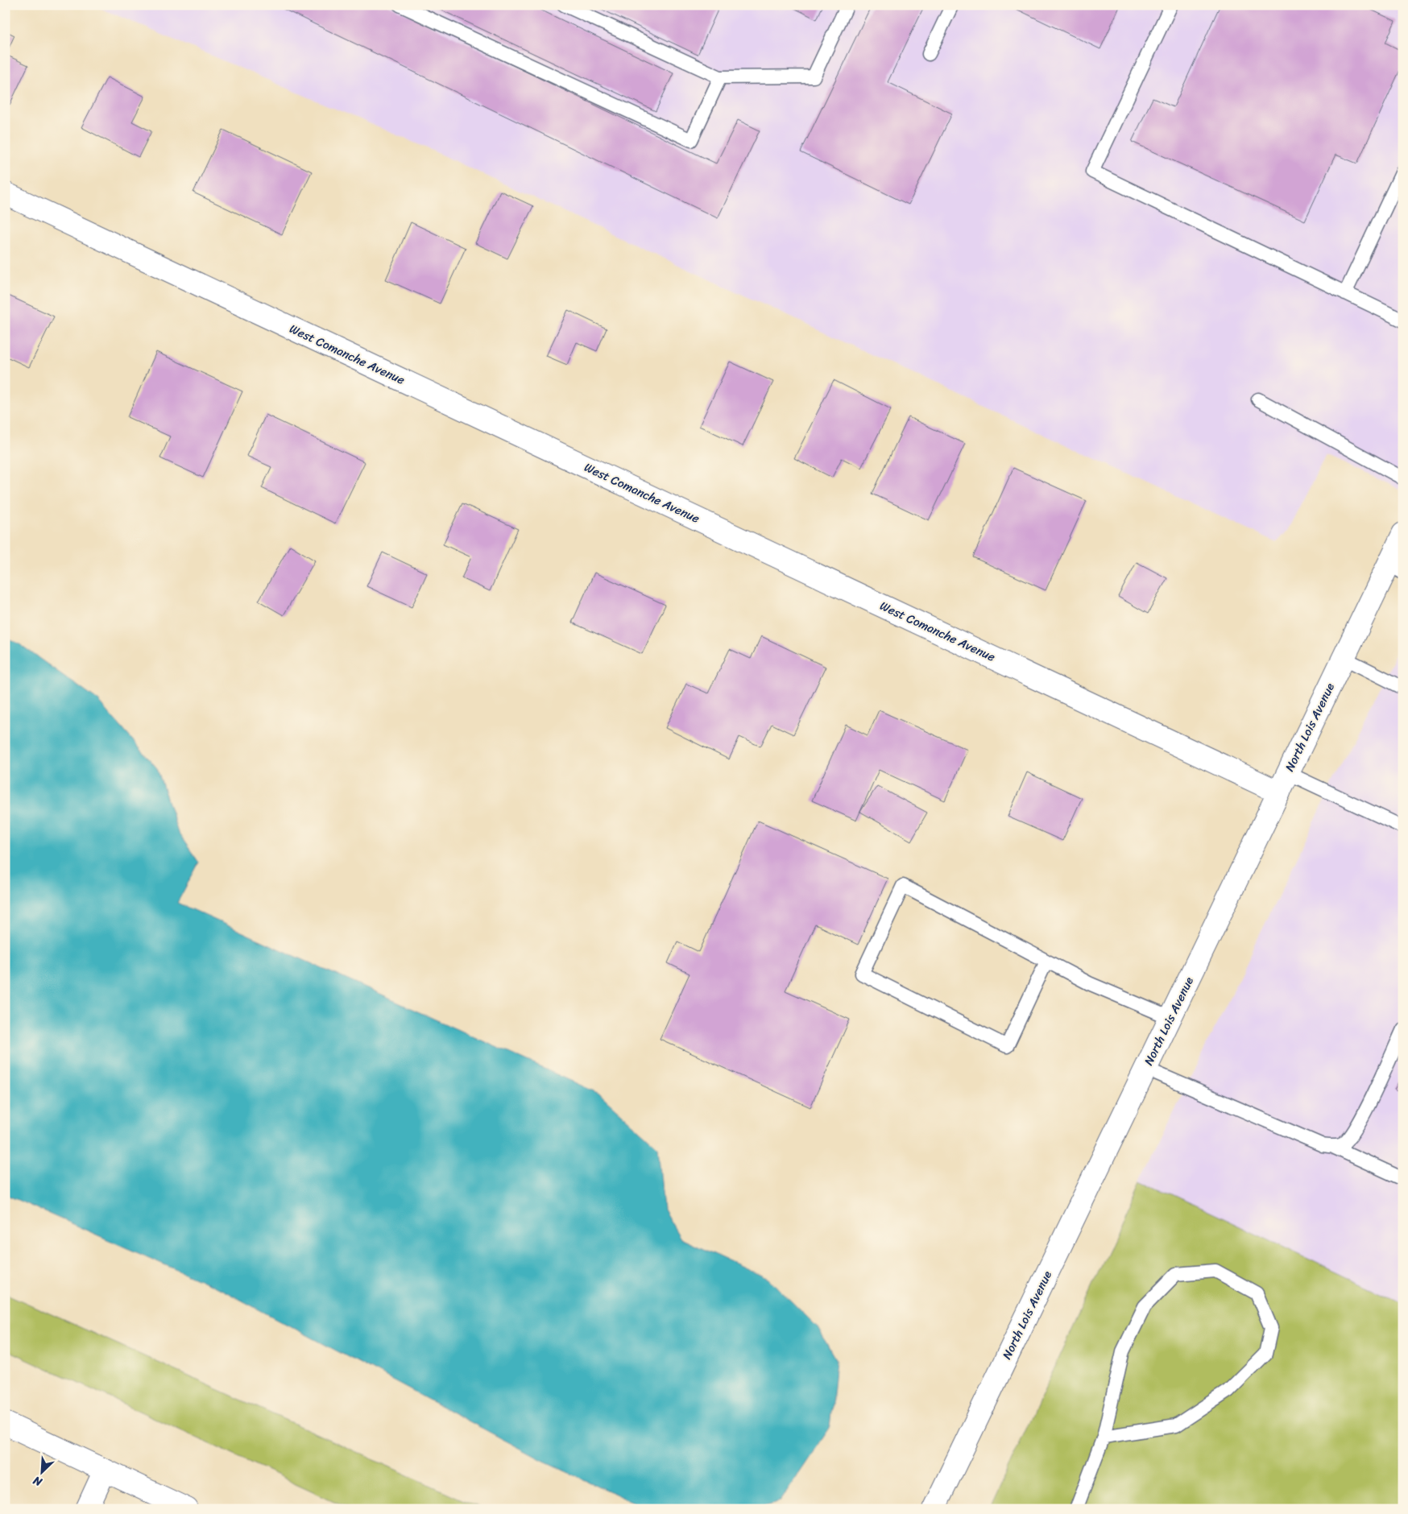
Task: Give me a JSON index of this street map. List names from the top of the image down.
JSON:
{
  "streets": {
    "street": ["West Comanche Avenue", "North Lois Avenue"]
  },
  "crossings": [
    ["West Comanche Avenue", "North Lois Avenue"]
  ],
  "north": "bottom left"
}
